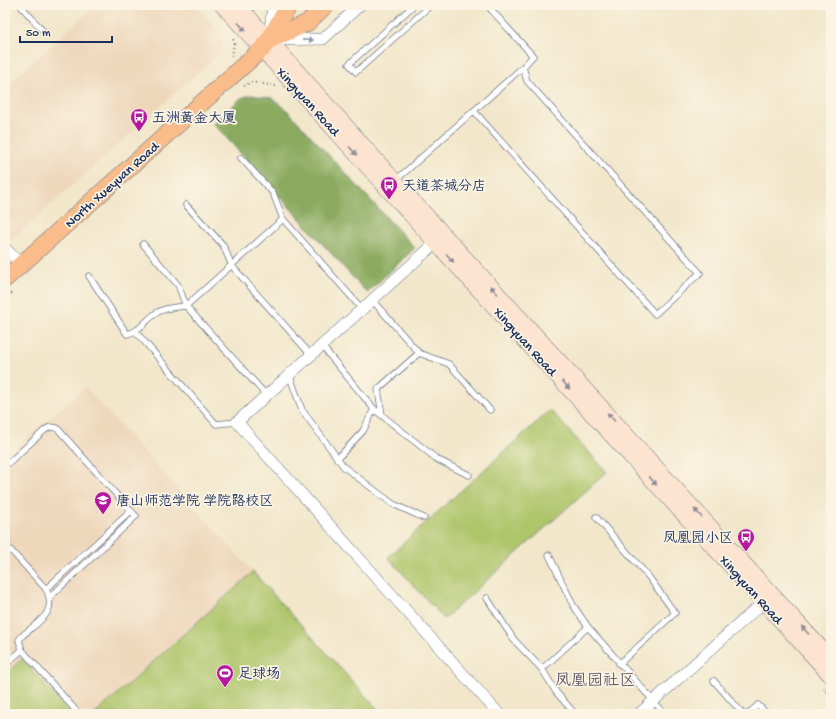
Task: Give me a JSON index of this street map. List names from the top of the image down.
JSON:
{
  "streets": {
    "main road": ["Xingyuan Road", "North Xueyuan Road"]
  },
  "crossings": [
    ["Xingyuan Road", "North Xueyuan Road"]
  ],
  "districts": ["凤凰园社区"],
  "places": {
    "bus stop": ["五洲黄金大厦", "天道茶城分店", "凤凰园小区"],
    "school or university": ["唐山师范学院 学院路校区"],
    "sports": ["足球场"]
  },
  "scale_bar": "50 m"
}
